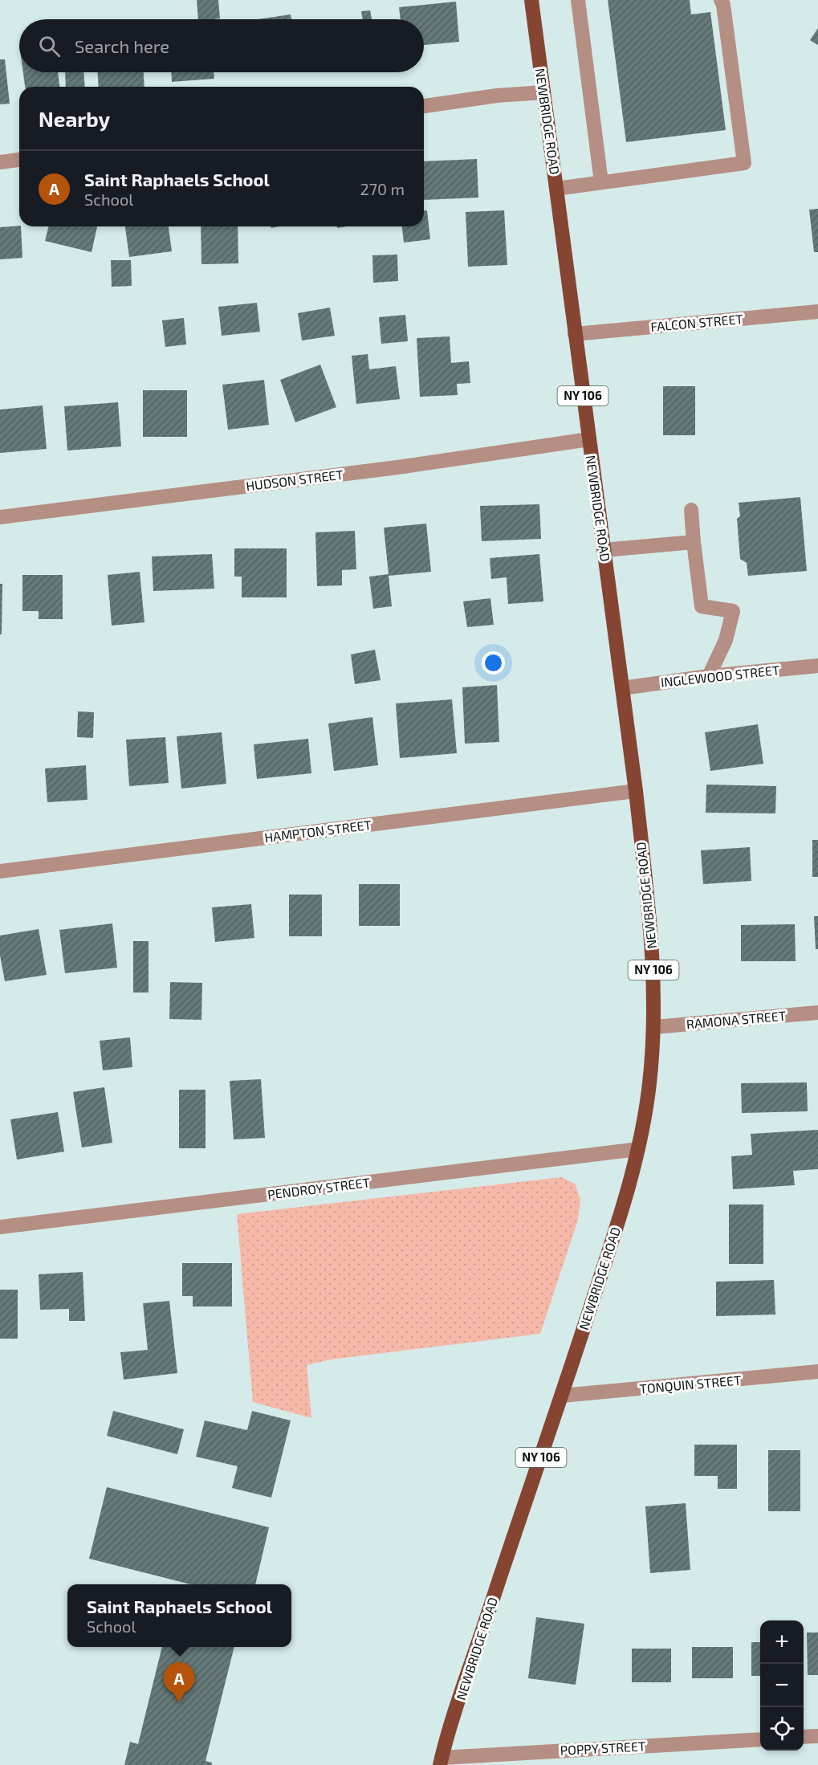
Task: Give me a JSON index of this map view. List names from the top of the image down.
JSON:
{
  "streets": {
    "main road": ["NEWBRIDGE ROAD", "NY 106"],
    "street": [
      "FALCON STREET",
      "HUDSON STREET",
      "INGLEWOOD STREET",
      "HAMPTON STREET",
      "RAMONA STREET",
      "PENDROY STREET",
      "TONQUIN STREET",
      "POPPY STREET"
    ]
  },
  "crossings": [
    ["NEWBRIDGE ROAD", "FALCON STREET"],
    ["NEWBRIDGE ROAD", "HUDSON STREET"],
    ["NEWBRIDGE ROAD", "INGLEWOOD STREET"],
    ["NEWBRIDGE ROAD", "HAMPTON STREET"],
    ["NEWBRIDGE ROAD", "RAMONA STREET"],
    ["NEWBRIDGE ROAD", "PENDROY STREET"],
    ["NEWBRIDGE ROAD", "TONQUIN STREET"],
    ["NEWBRIDGE ROAD", "POPPY STREET"]
  ],
  "page": {
    "search": "Search here",
    "heading": "Nearby",
    "list": [
      {
        "mark": "A",
        "name": "Saint Raphaels School",
        "note": "School",
        "value": "270 m"
      }
    ],
    "popup": ["Saint Raphaels School", "School"],
    "map_buttons": ["+", "−"],
    "pins": "A"
  }
}
